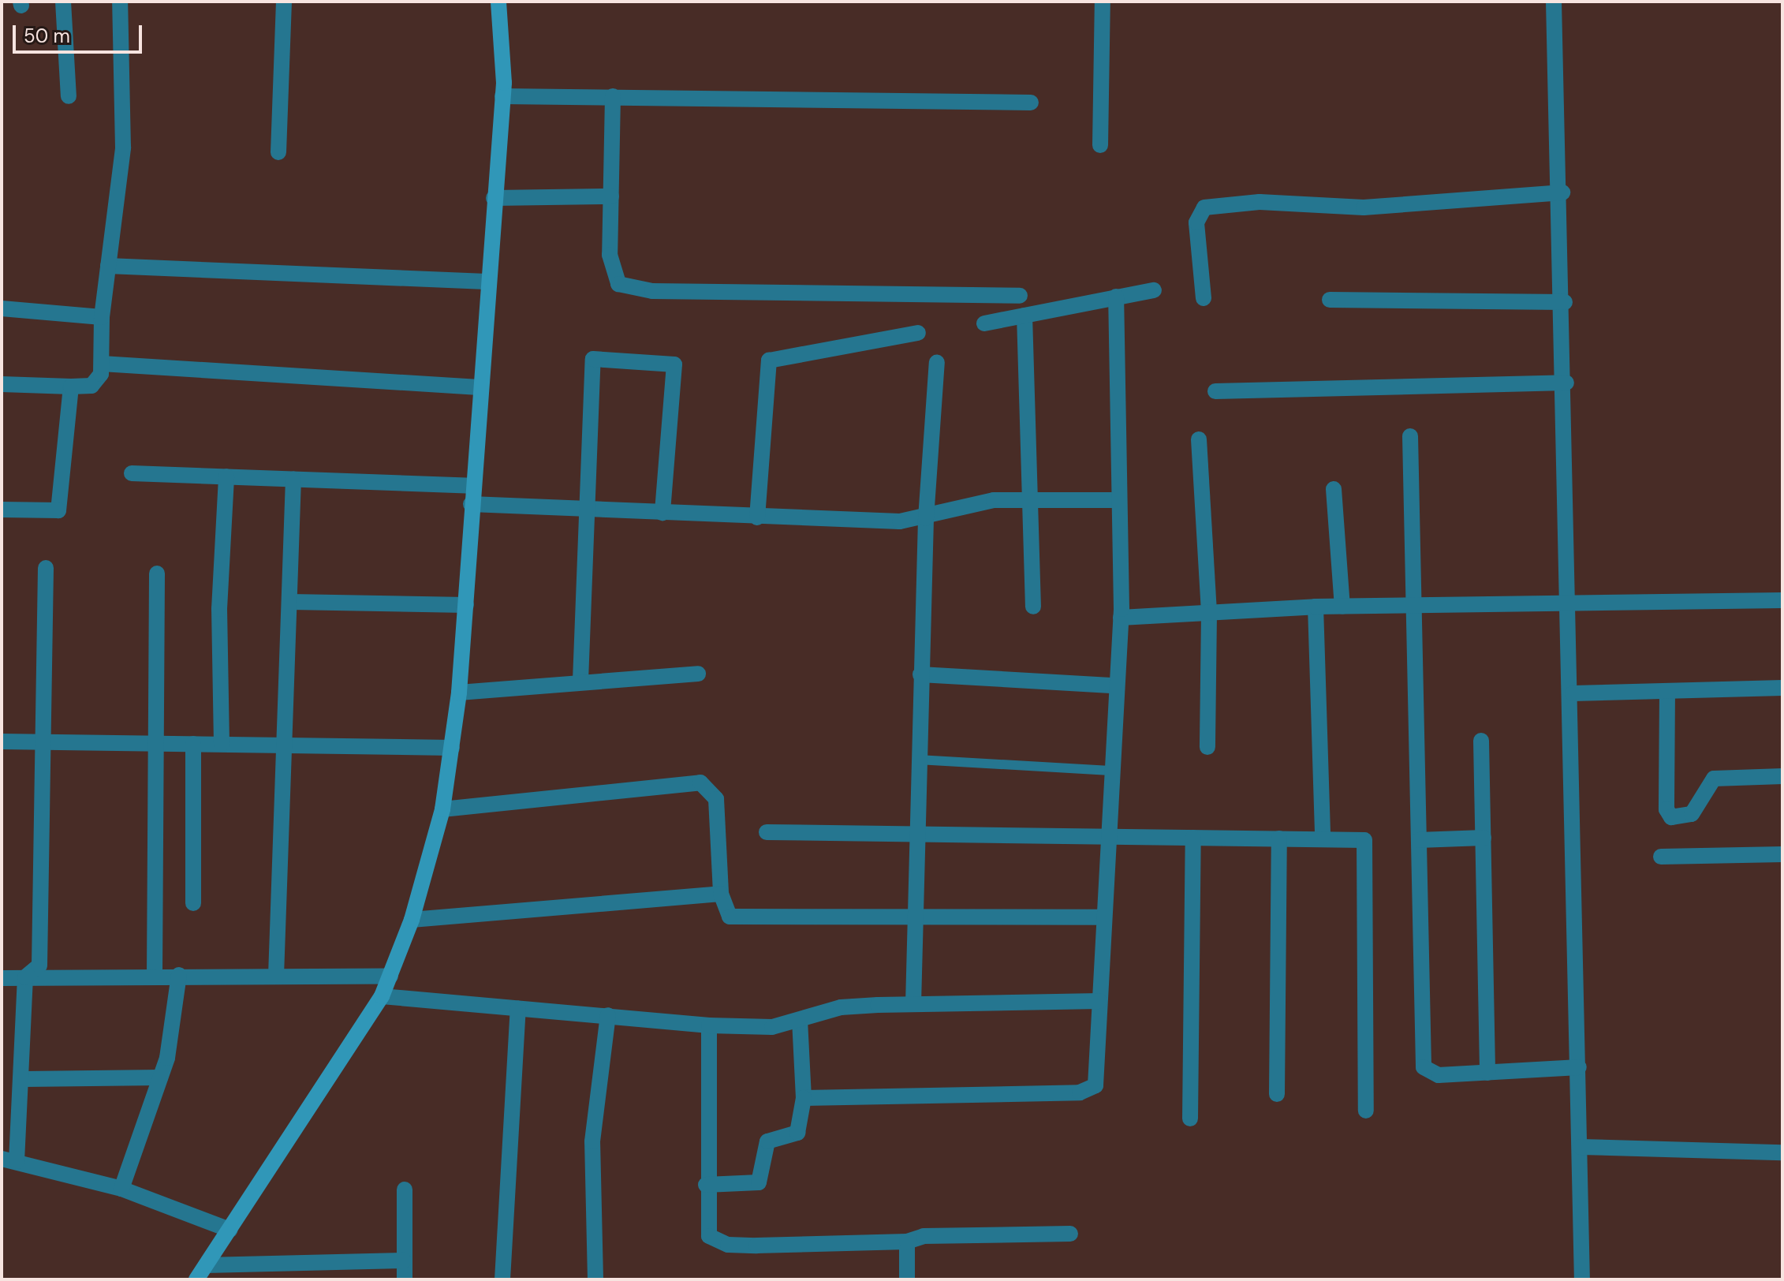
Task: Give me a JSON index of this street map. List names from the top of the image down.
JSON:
{
  "scale_bar": "50 m"
}
